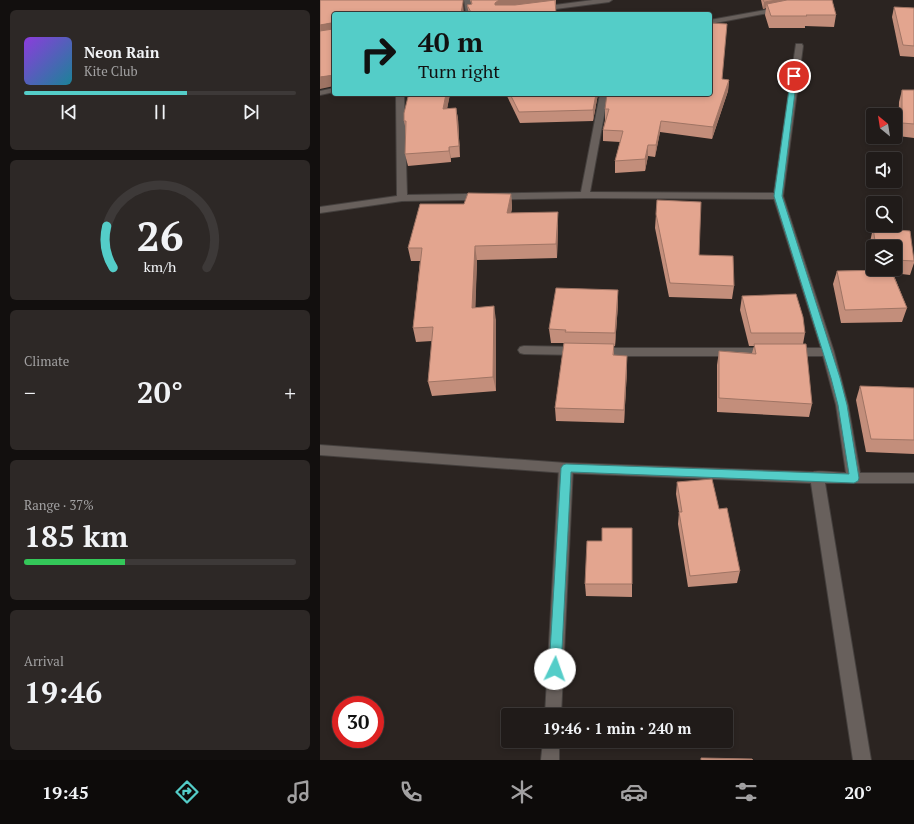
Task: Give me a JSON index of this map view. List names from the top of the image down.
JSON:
{
  "north": "top left",
  "page": {
    "turn": ["40 m", "Turn right"],
    "song": ["Neon Rain", "Kite Club"],
    "tile": [
      "Climate",
      ["Range · 37%", "185 km"],
      ["Arrival", "19:46"]
    ],
    "heat": ["−", "20°", "+"],
    "limit": "30",
    "trip": "19:46 · 1 min · 240 m",
    "tabs": ["19:45", "20°"],
    "gauge": ["26", "km/h"]
  }
}
